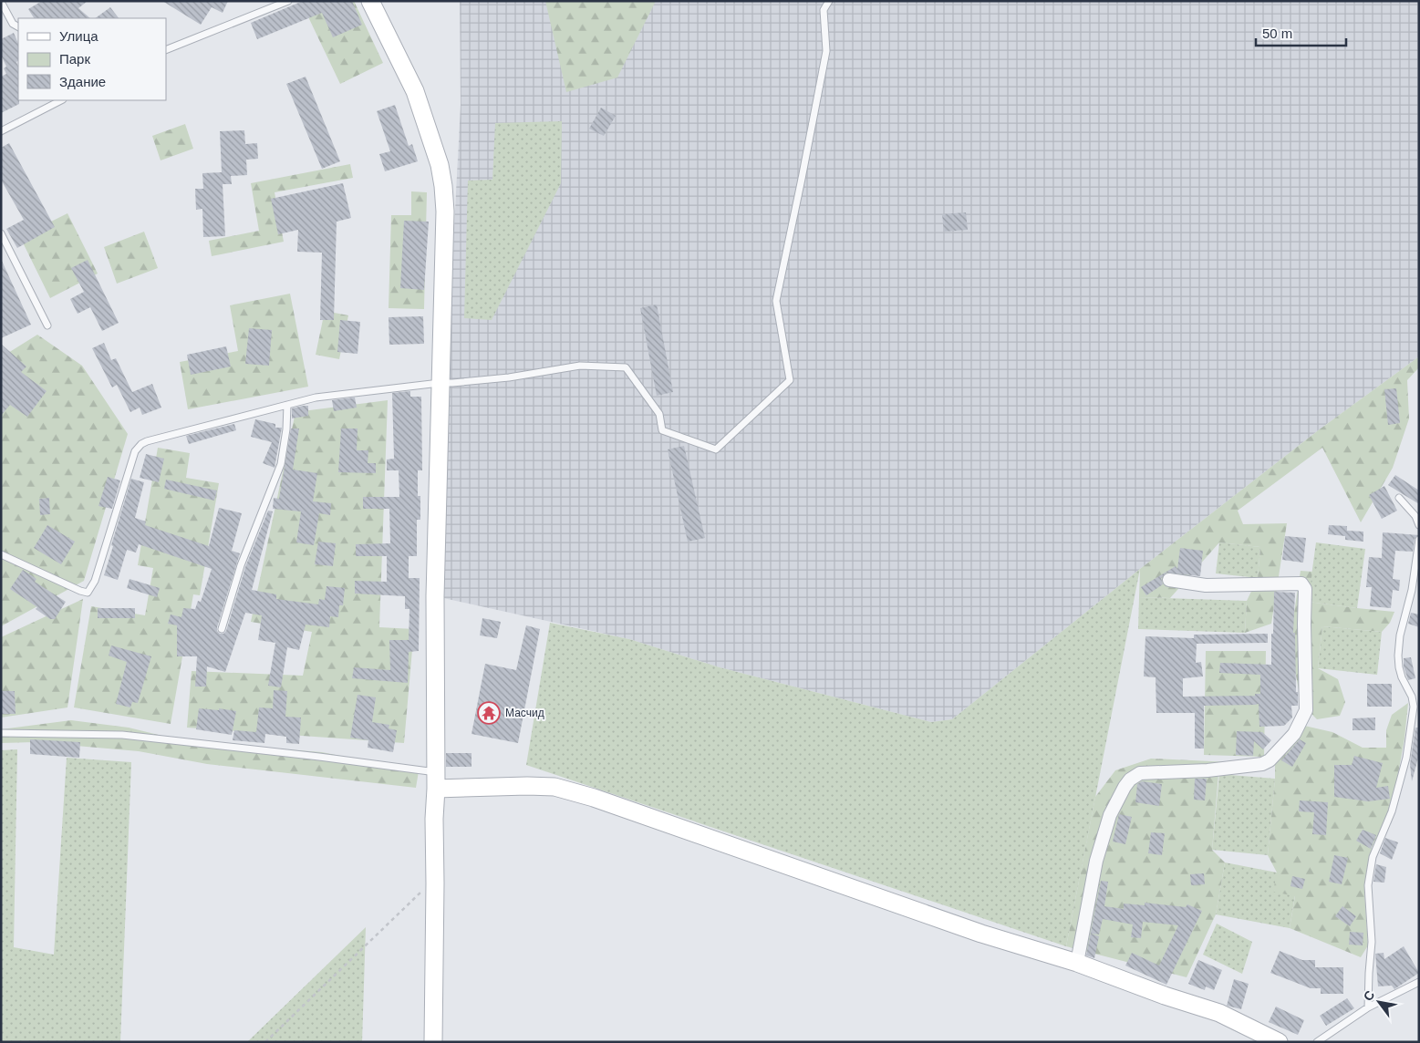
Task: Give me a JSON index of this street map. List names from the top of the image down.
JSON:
{
  "places": {
    "temple": ["Масчид"]
  },
  "legend": ["Улица", "Парк", "Здание"],
  "scale_bar": "50 m",
  "north": "top left"
}
